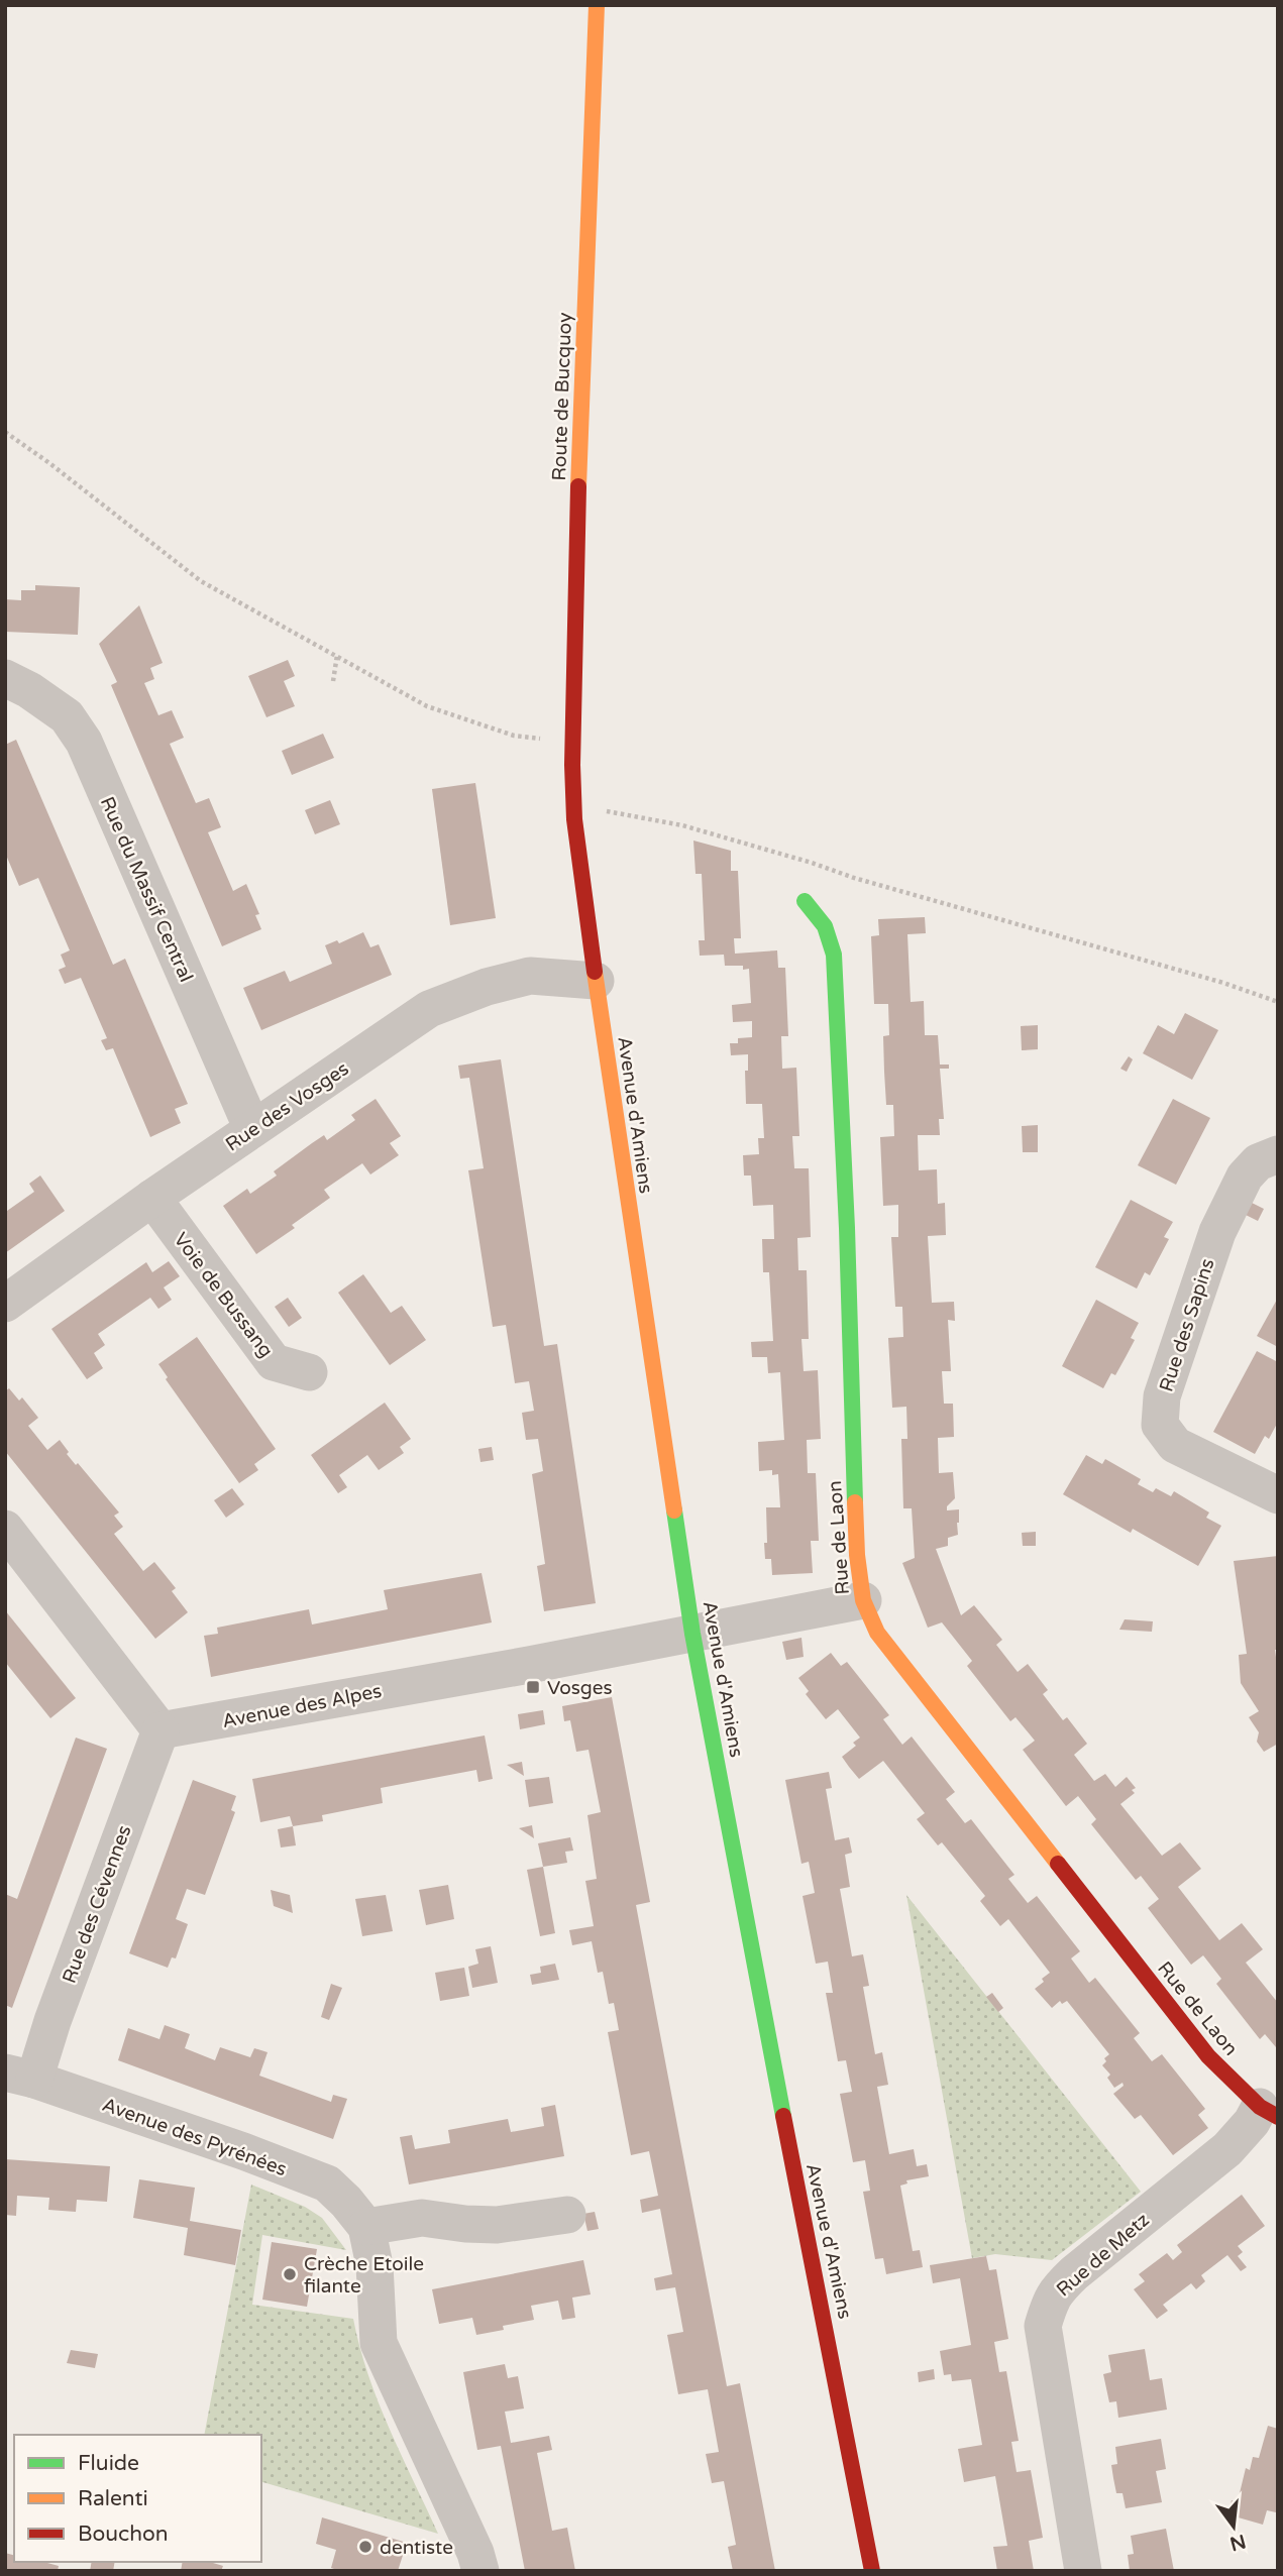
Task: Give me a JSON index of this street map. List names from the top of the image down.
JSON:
{
  "streets": {
    "main road": ["Route de Bucquoy", "Avenue d'Amiens", "Rue de Laon"],
    "street": [
      "Rue du Massif Central",
      "Rue des Vosges",
      "Voie de Bussang",
      "Rue des Sapins",
      "Avenue des Alpes",
      "Rue des Cévennes",
      "Avenue des Pyrénées",
      "Rue de Metz"
    ]
  },
  "crossings": [
    ["Route de Bucquoy", "Avenue d'Amiens"],
    ["Rue du Massif Central", "Rue des Vosges"],
    ["Rue des Vosges", "Avenue d'Amiens"],
    ["Rue des Vosges", "Voie de Bussang"],
    ["Avenue d'Amiens", "Avenue des Alpes"],
    ["Rue de Laon", "Avenue des Alpes"],
    ["Rue de Laon", "Rue de Metz"],
    ["Avenue des Alpes", "Rue des Cévennes"],
    ["Rue des Cévennes", "Avenue des Pyrénées"]
  ],
  "places": {
    "transit": ["Vosges"],
    "other": ["Crèche Etoile filante", "dentiste"]
  },
  "legend": ["Fluide", "Ralenti", "Bouchon"],
  "north": "bottom"
}
